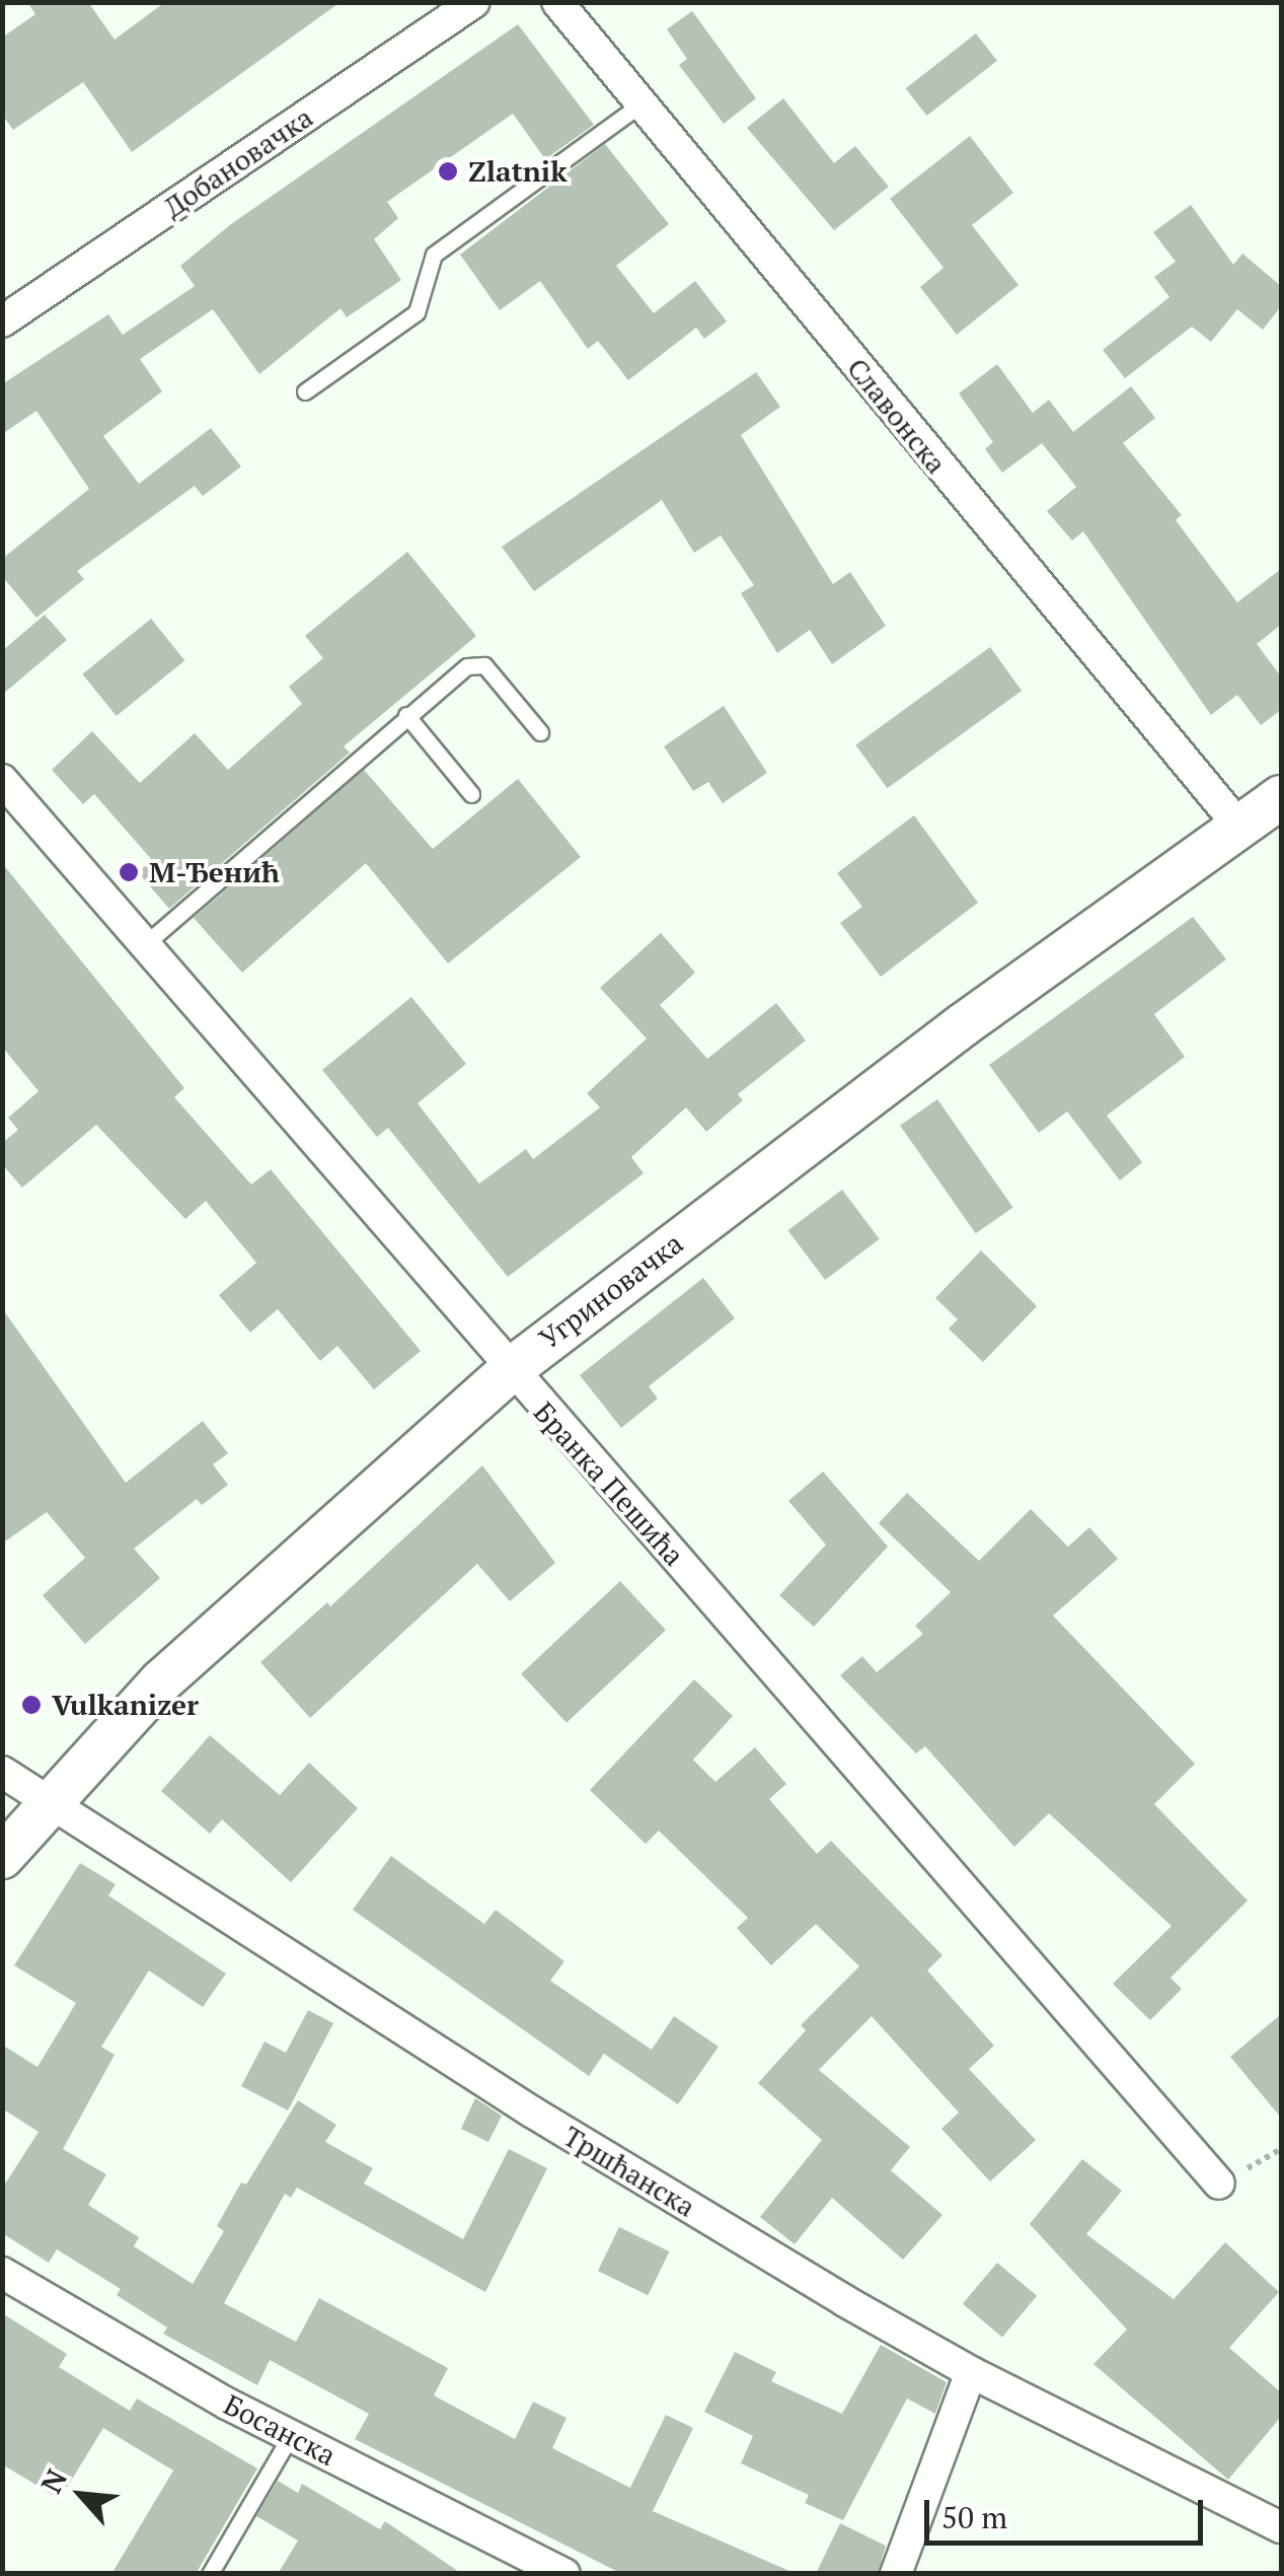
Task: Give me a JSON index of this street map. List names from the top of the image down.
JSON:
{
  "streets": {
    "main road": ["Угриновачка"],
    "street": [
      "Добановачка",
      "Славонска",
      "Бранка Пешића",
      "Тршћанска",
      "Босанска"
    ]
  },
  "crossings": [
    ["Славонска", "Угриновачка"],
    ["Угриновачка", "Бранка Пешића"],
    ["Угриновачка", "Тршћанска"]
  ],
  "places": ["Zlatnik", "М-Ђенић", "Vulkanizer"],
  "scale_bar": "50 m",
  "north": "top left"
}
